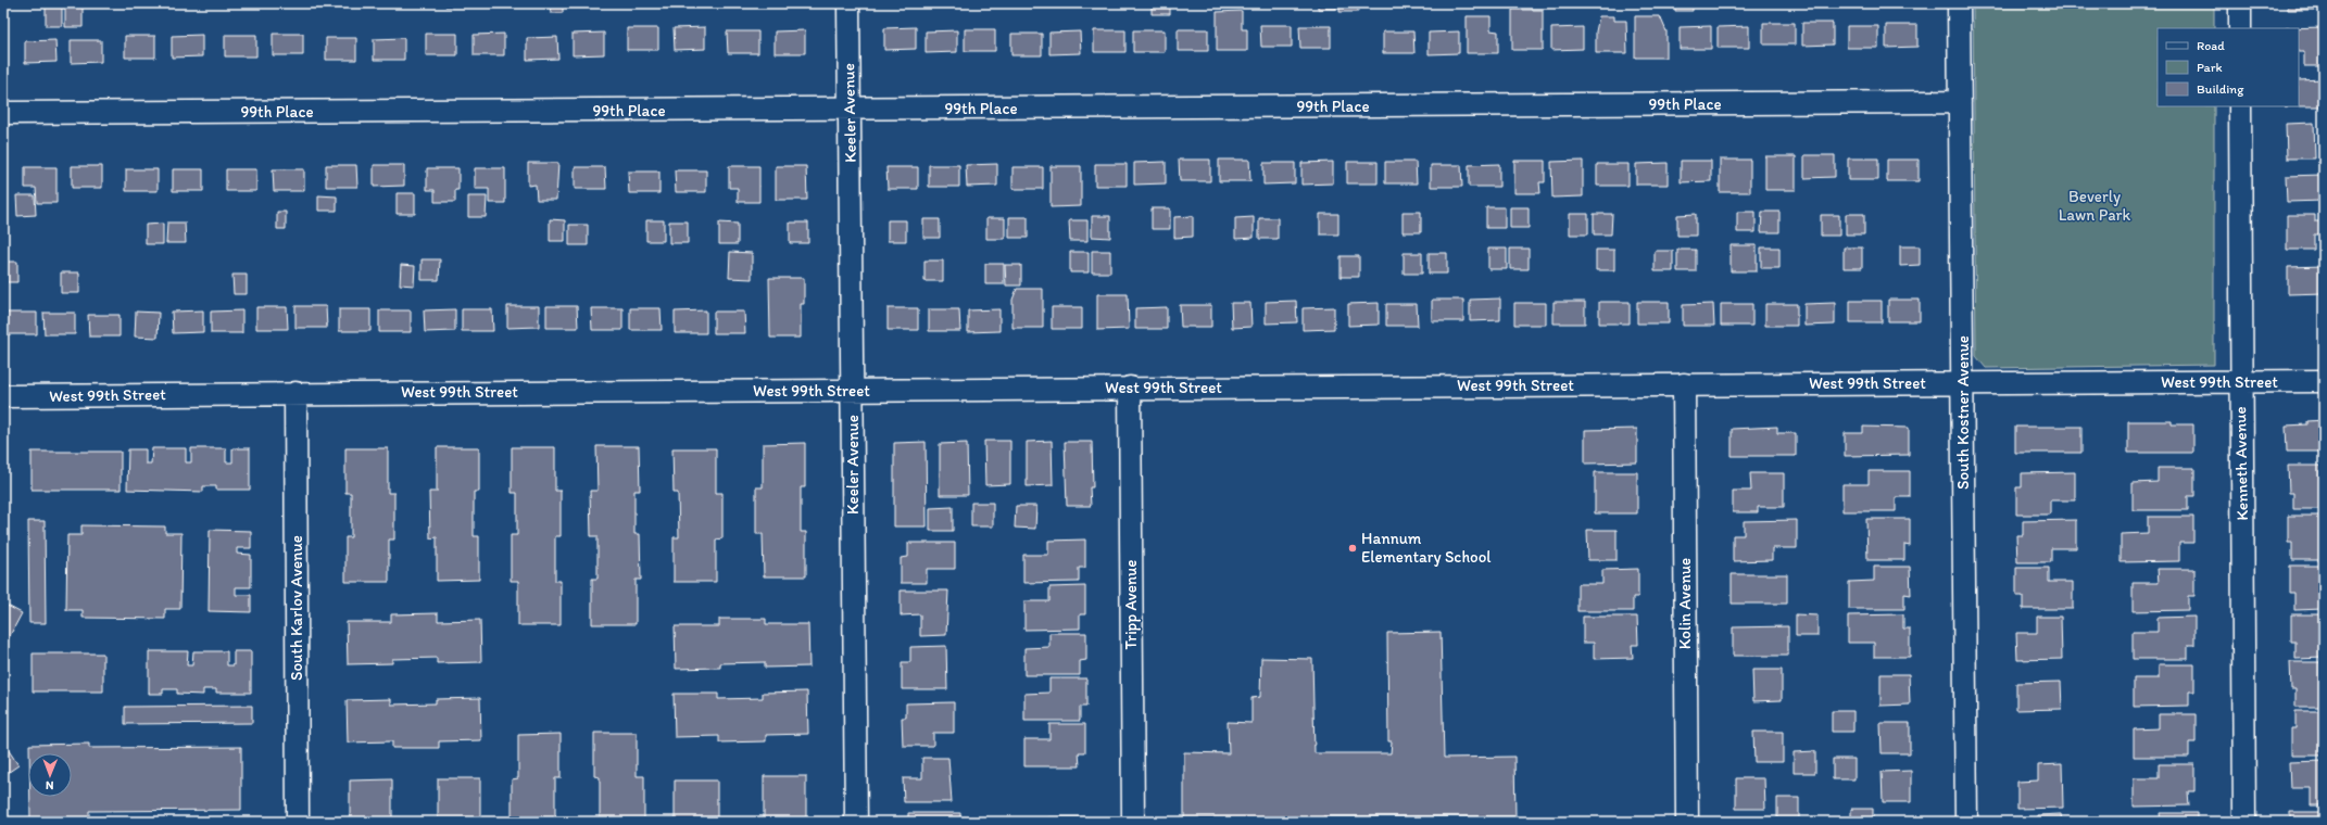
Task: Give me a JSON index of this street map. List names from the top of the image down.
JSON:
{
  "streets": {
    "street": [
      "99th Place",
      "Keeler Avenue",
      "West 99th Street",
      "South Kostner Avenue",
      "Kenneth Avenue",
      "Kolin Avenue",
      "Tripp Avenue",
      "South Karlov Avenue"
    ]
  },
  "crossings": [
    ["99th Place", "Keeler Avenue"],
    ["99th Place", "South Kostner Avenue"],
    ["Keeler Avenue", "West 99th Street"],
    ["West 99th Street", "South Kostner Avenue"],
    ["West 99th Street", "Kenneth Avenue"],
    ["West 99th Street", "Kolin Avenue"],
    ["West 99th Street", "Tripp Avenue"],
    ["West 99th Street", "South Karlov Avenue"]
  ],
  "parks": ["Beverly Lawn Park"],
  "places": ["Hannum Elementary School"],
  "legend": ["Road", "Park", "Building"],
  "north": "bottom"
}
